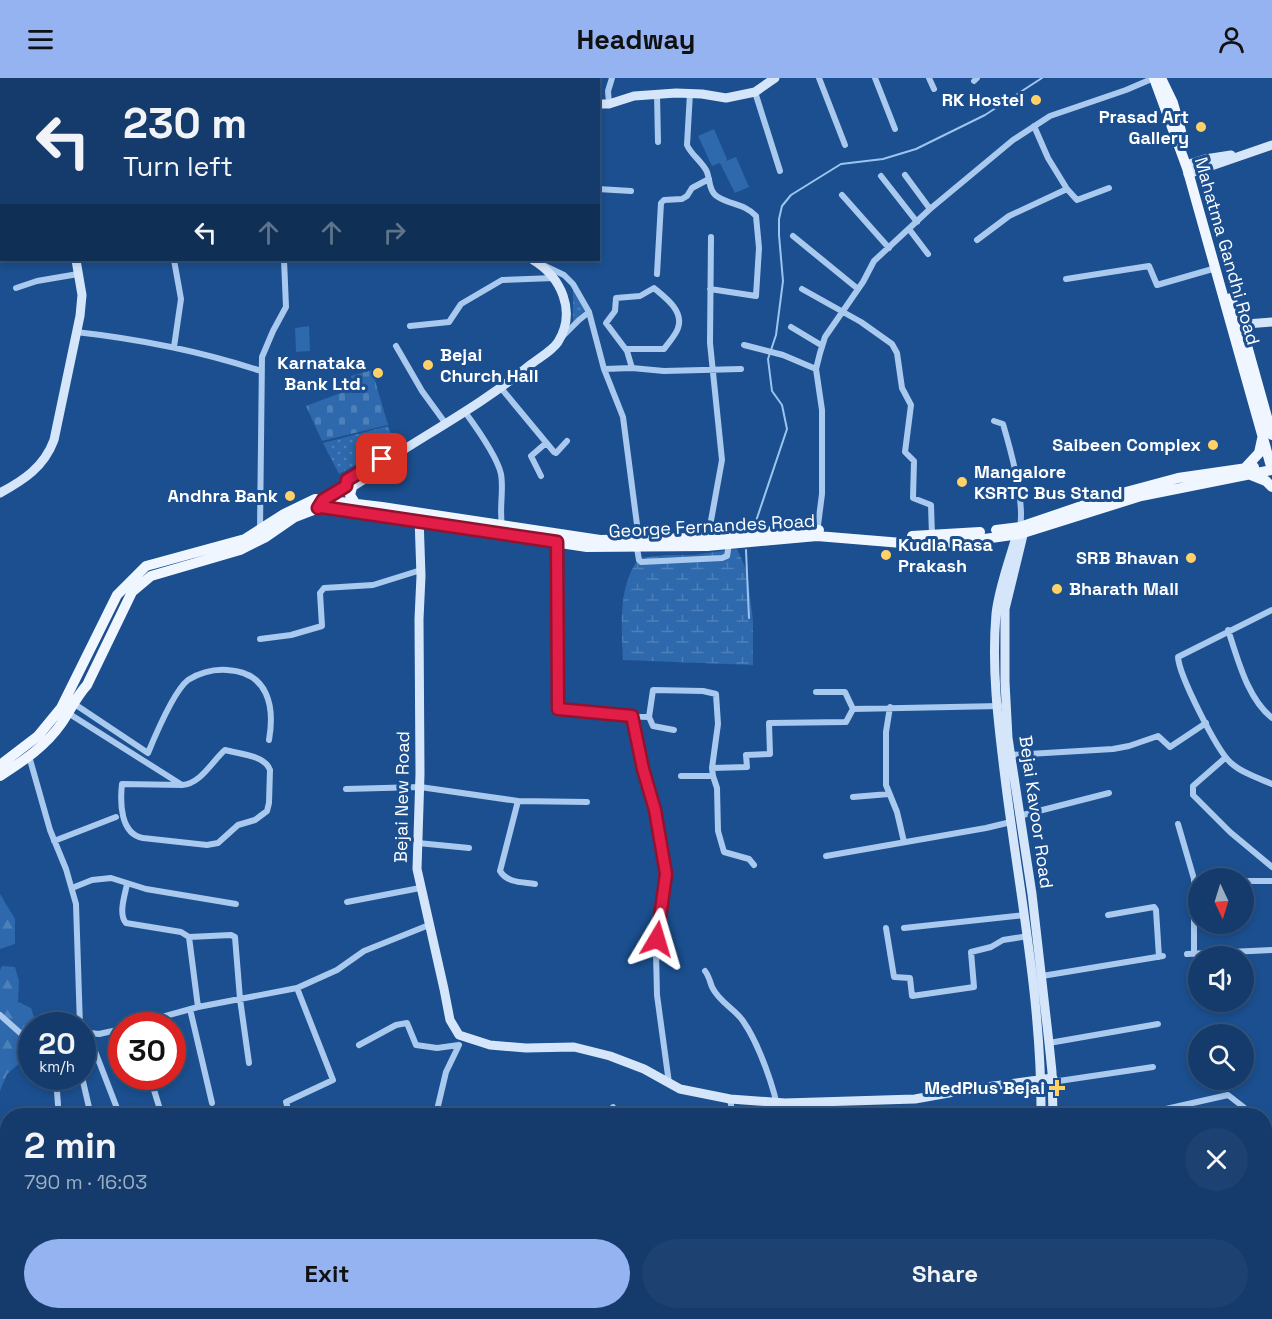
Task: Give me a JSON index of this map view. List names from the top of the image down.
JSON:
{
  "streets": {
    "main road": ["Mahatma Gandhi Road", "George Fernandes Road"],
    "street": ["Bejai New Road", "Bejai Kavoor Road"]
  },
  "crossings": [
    ["Mahatma Gandhi Road", "George Fernandes Road"],
    ["George Fernandes Road", "Bejai New Road"],
    ["George Fernandes Road", "Bejai Kavoor Road"]
  ],
  "places": {
    "other": [
      "RK Hostel",
      "Prasad Art Gallery",
      "Bejai Church Hall",
      "Karnataka Bank Ltd.",
      "Saibeen Complex",
      "Mangalore KSRTC Bus Stand",
      "Andhra Bank",
      "Kudla Rasa Prakash",
      "SRB Bhavan",
      "Bharath Mall"
    ],
    "health": ["MedPlus Bejai"]
  },
  "north": "bottom",
  "page": {
    "header": "Headway",
    "turn": ["230 m", "Turn left"],
    "speed": "20 km/h",
    "limit": "30",
    "heading": ["2 min", "790 m · 16:03"],
    "buttons": ["Exit", "Share"]
  }
}
